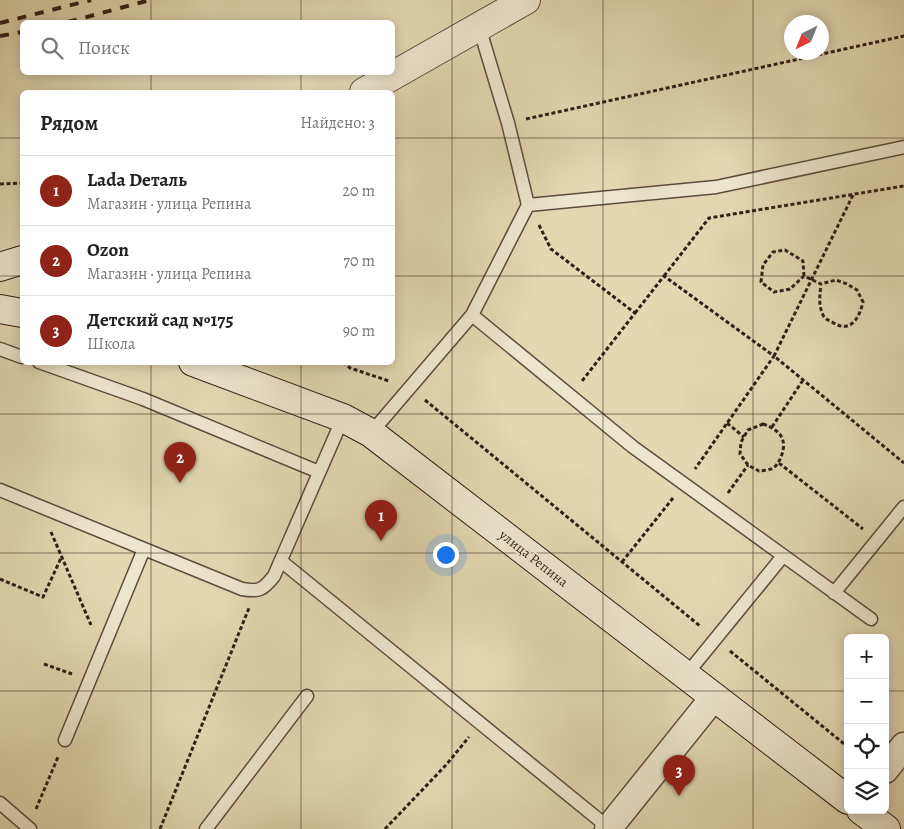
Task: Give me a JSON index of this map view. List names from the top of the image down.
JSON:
{
  "streets": {
    "main road": ["улица Репина"]
  },
  "north": "bottom left",
  "page": {
    "search": "Поиск",
    "heading": ["Рядом", "Найдено: 3"],
    "list": [
      {
        "mark": "1",
        "name": "Lada Dеталь",
        "note": "Магазин · улица Репина",
        "value": "20 m"
      },
      {
        "mark": "2",
        "name": "Ozon",
        "note": "Магазин · улица Репина",
        "value": "70 m"
      },
      {
        "mark": "3",
        "name": "Детский сад №175",
        "note": "Школа",
        "value": "90 m"
      }
    ],
    "pins": ["2", "1", "3"],
    "map_buttons": ["+", "−"]
  }
}
